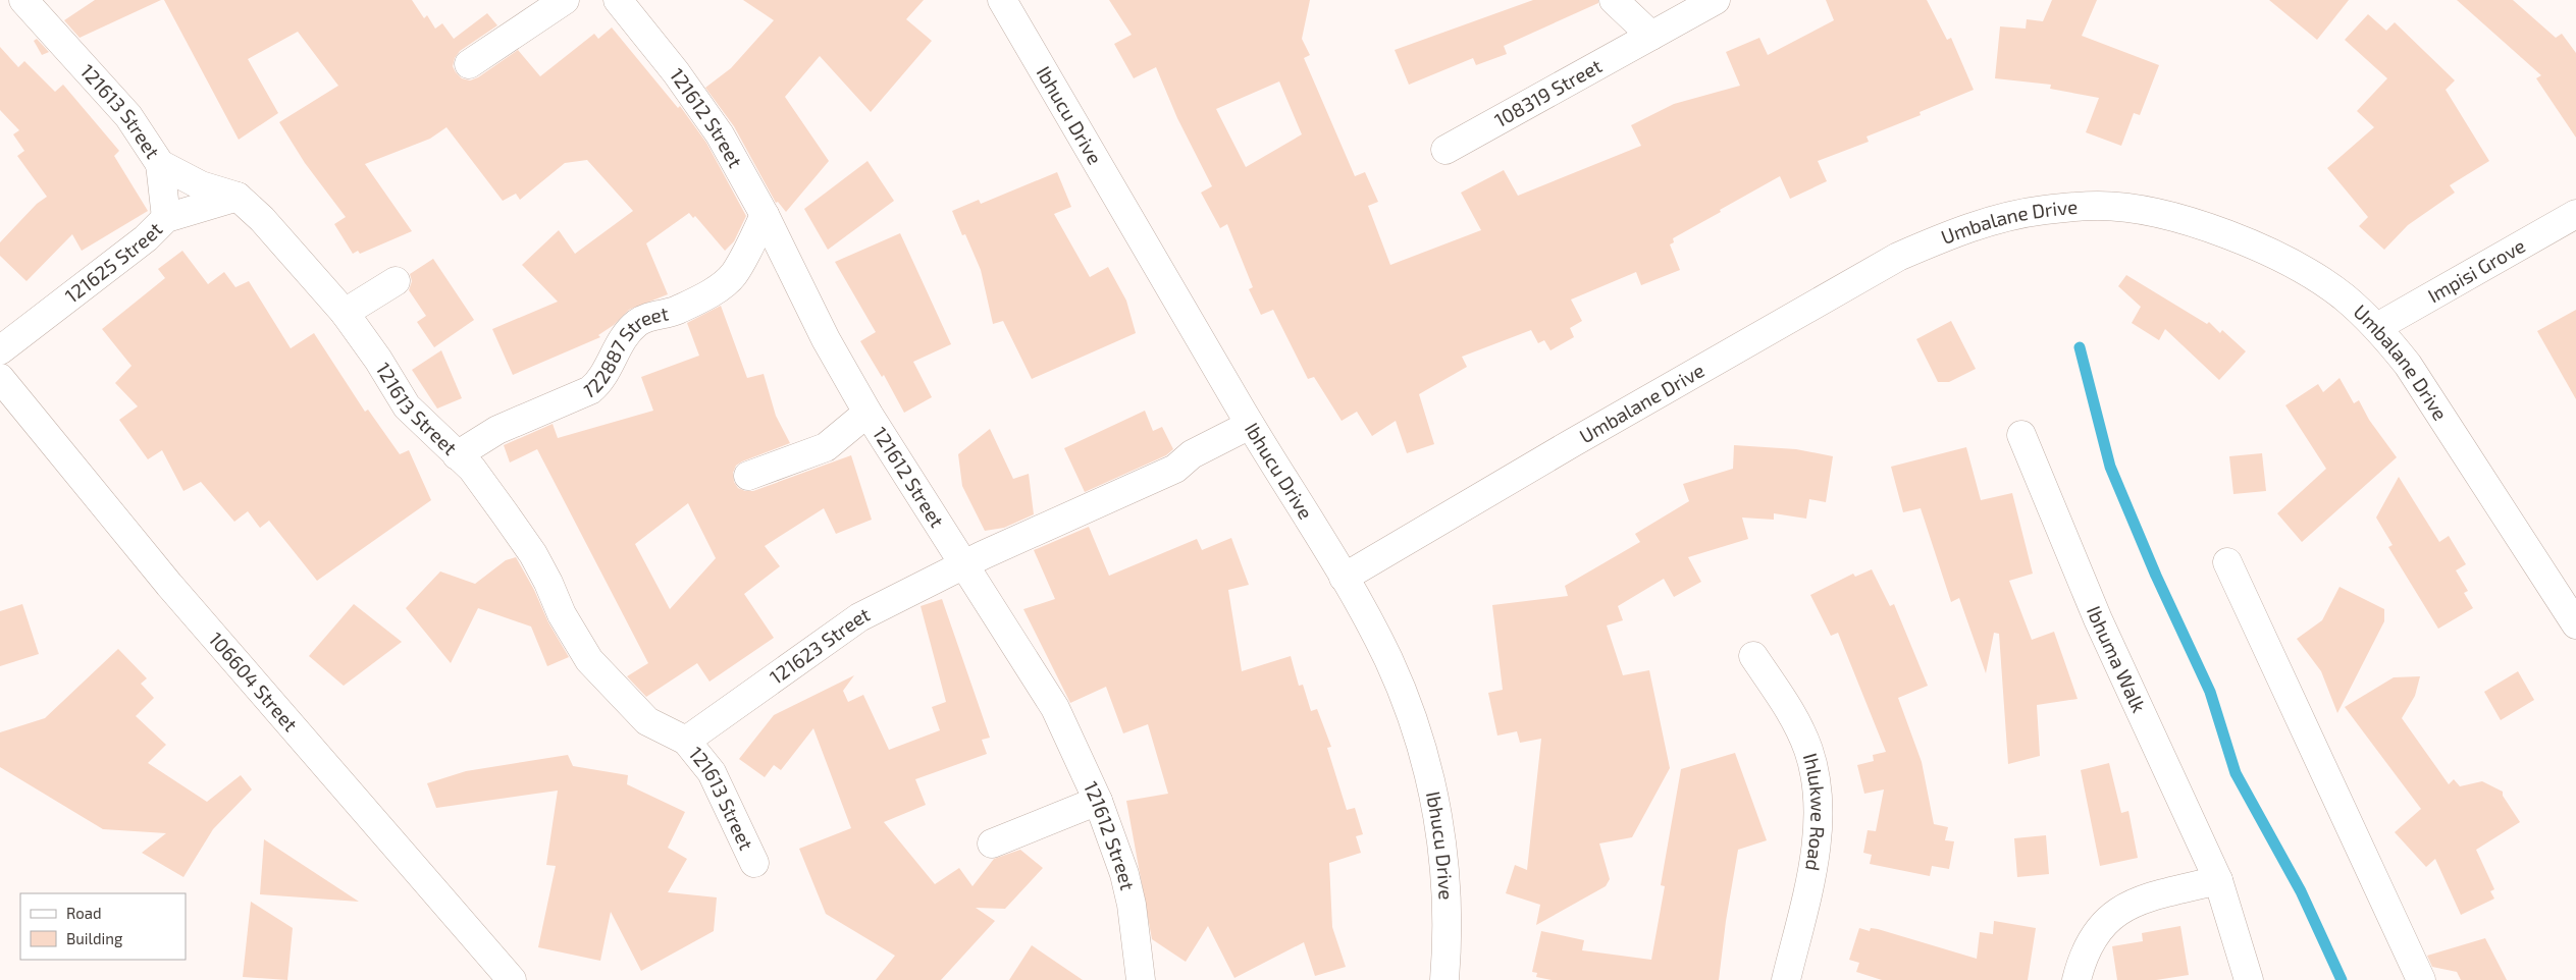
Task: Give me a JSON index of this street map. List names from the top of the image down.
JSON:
{
  "streets": {
    "street": [
      "108319 Street",
      "121613 Street",
      "Ibhucu Drive",
      "121612 Street",
      "Umbalane Drive",
      "121625 Street",
      "Impisi Grove",
      "122887 Street",
      "121623 Street",
      "Ibhuma Walk",
      "106604 Street",
      "Ihlukwe Road"
    ]
  },
  "crossings": [
    ["121613 Street", "121625 Street"],
    ["121613 Street", "122887 Street"],
    ["121613 Street", "121623 Street"],
    ["Ibhucu Drive", "Umbalane Drive"],
    ["Ibhucu Drive", "121623 Street"],
    ["121612 Street", "122887 Street"],
    ["121612 Street", "121623 Street"],
    ["Umbalane Drive", "Impisi Grove"]
  ],
  "legend": ["Road", "Building"]
}
